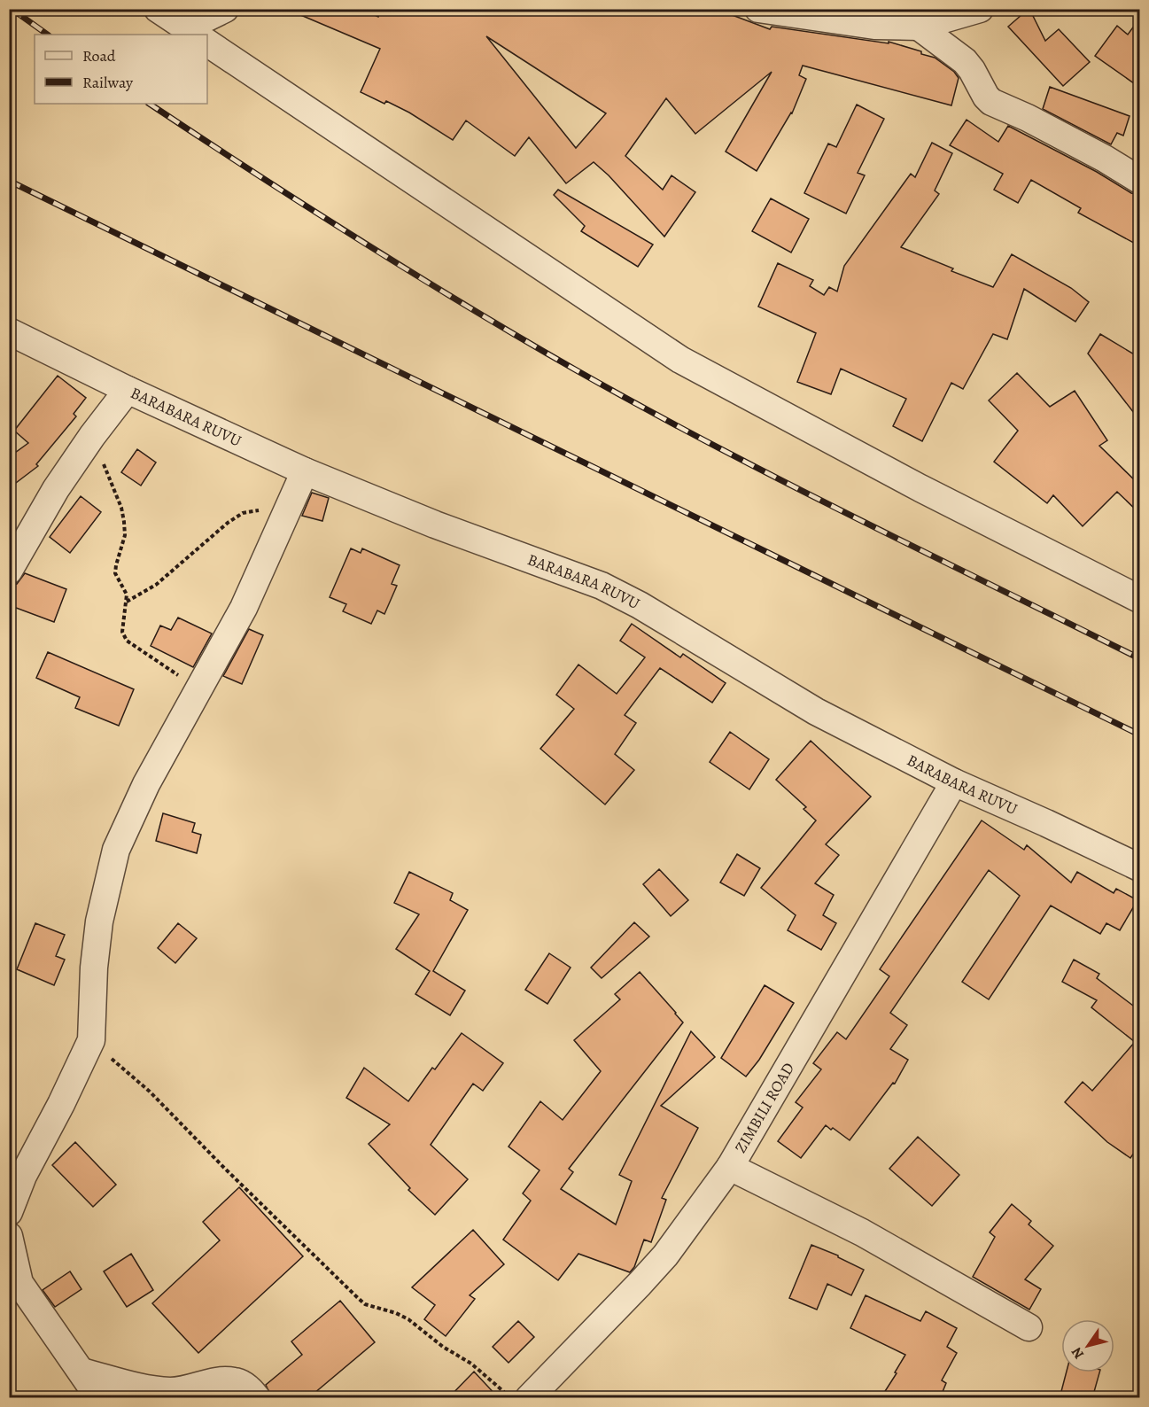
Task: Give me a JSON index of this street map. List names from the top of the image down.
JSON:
{
  "streets": {
    "street": ["BARABARA RUVU", "ZIMBILI ROAD"]
  },
  "crossings": [
    ["BARABARA RUVU", "ZIMBILI ROAD"]
  ],
  "legend": ["Road", "Railway"],
  "north": "bottom left"
}
